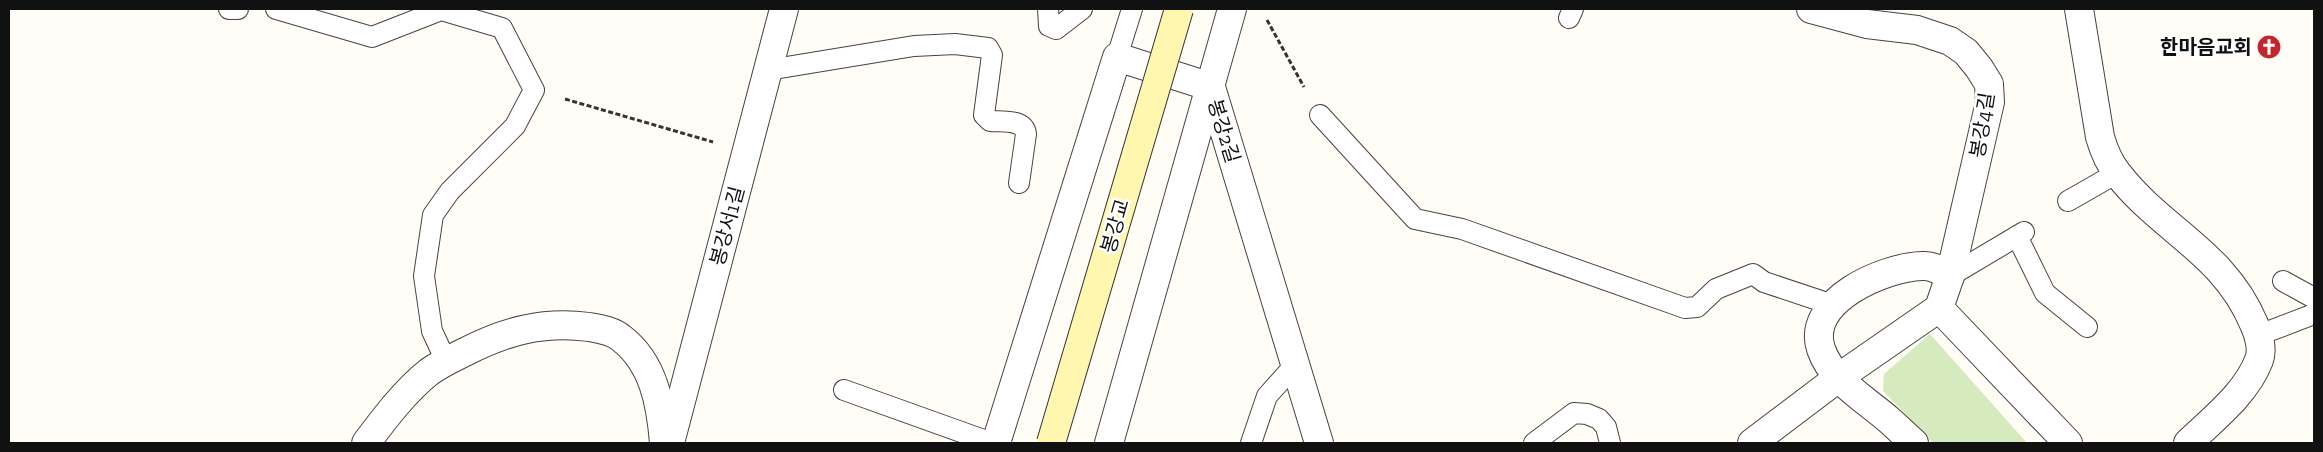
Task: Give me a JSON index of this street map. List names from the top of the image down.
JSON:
{
  "streets": {
    "street": [
      "봉강4길",
      "봉강2길",
      "봉강서1길",
      "봉강교"
    ]
  },
  "places": {
    "church": ["한마음교회"]
  }
}
